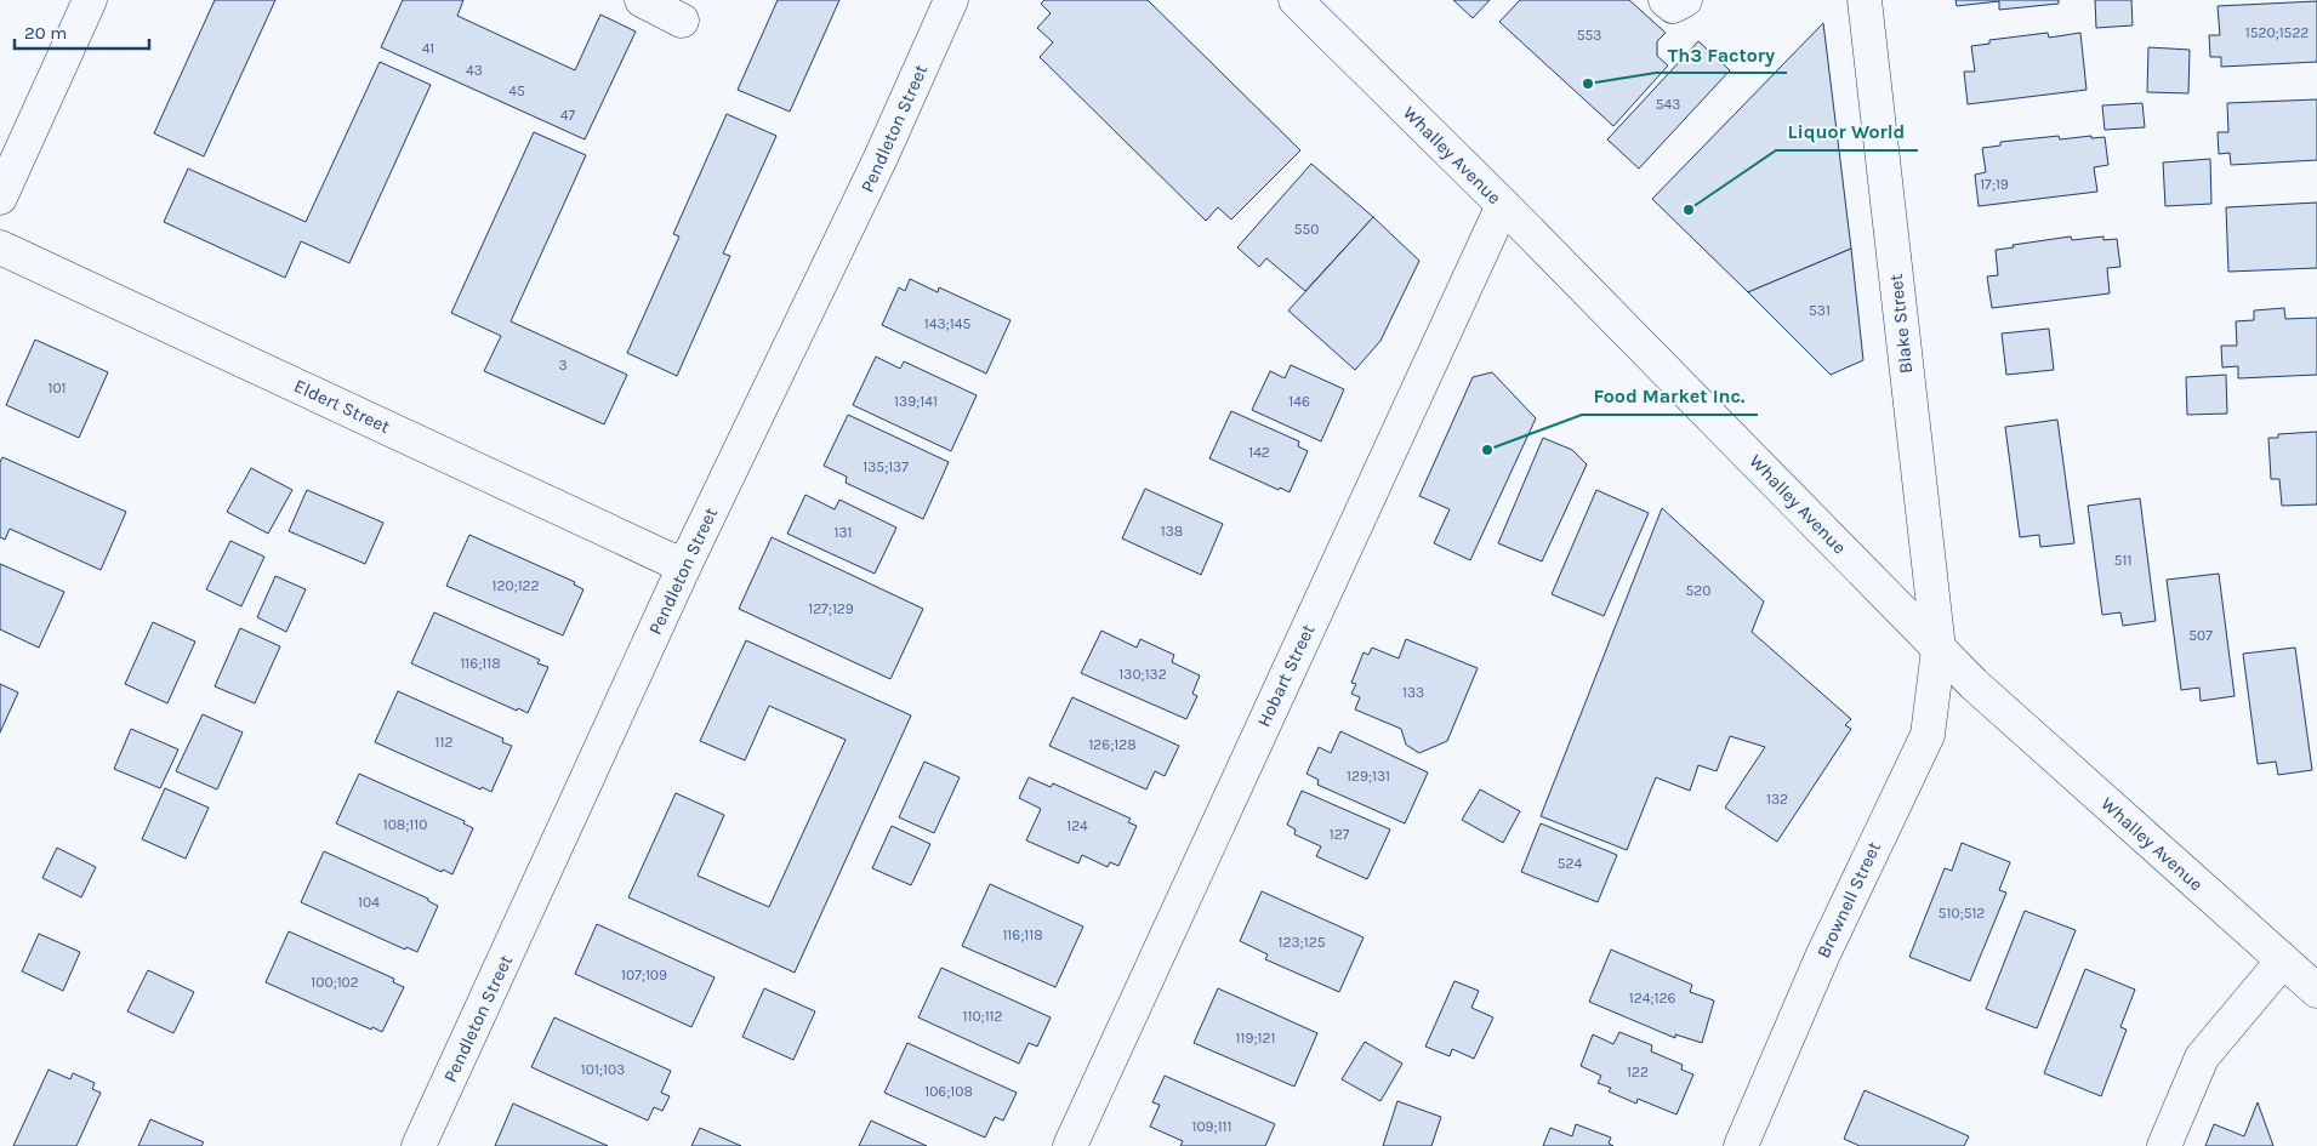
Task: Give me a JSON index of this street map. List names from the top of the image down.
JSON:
{
  "streets": {
    "street": [
      "Pendleton Street",
      "Whalley Avenue",
      "Blake Street",
      "Eldert Street",
      "Hobart Street",
      "Brownell Street"
    ]
  },
  "crossings": [
    ["Pendleton Street", "Eldert Street"],
    ["Whalley Avenue", "Blake Street"],
    ["Whalley Avenue", "Hobart Street"],
    ["Whalley Avenue", "Brownell Street"],
    ["Blake Street", "Brownell Street"]
  ],
  "places": ["Th3 Factory", "Liquor World", "Food Market Inc."],
  "house_numbers": [
    "1520;1522",
    "553",
    "41",
    "43",
    "45",
    "543",
    "47",
    "17;19",
    "550",
    "531",
    "143;145",
    "3",
    "101",
    "139;141",
    "146",
    "142",
    "135;137",
    "138",
    "131",
    "511",
    "120;122",
    "520",
    "127;129",
    "507",
    "116;118",
    "130;132",
    "133",
    "112",
    "126;128",
    "129;131",
    "132",
    "108;110",
    "124",
    "127",
    "524",
    "104",
    "510;512",
    "116;118",
    "123;125",
    "107;109",
    "100;102",
    "124;126",
    "110;112",
    "119;121",
    "101;103",
    "122",
    "106;108",
    "109;111"
  ],
  "scale_bar": "20 m"
}
